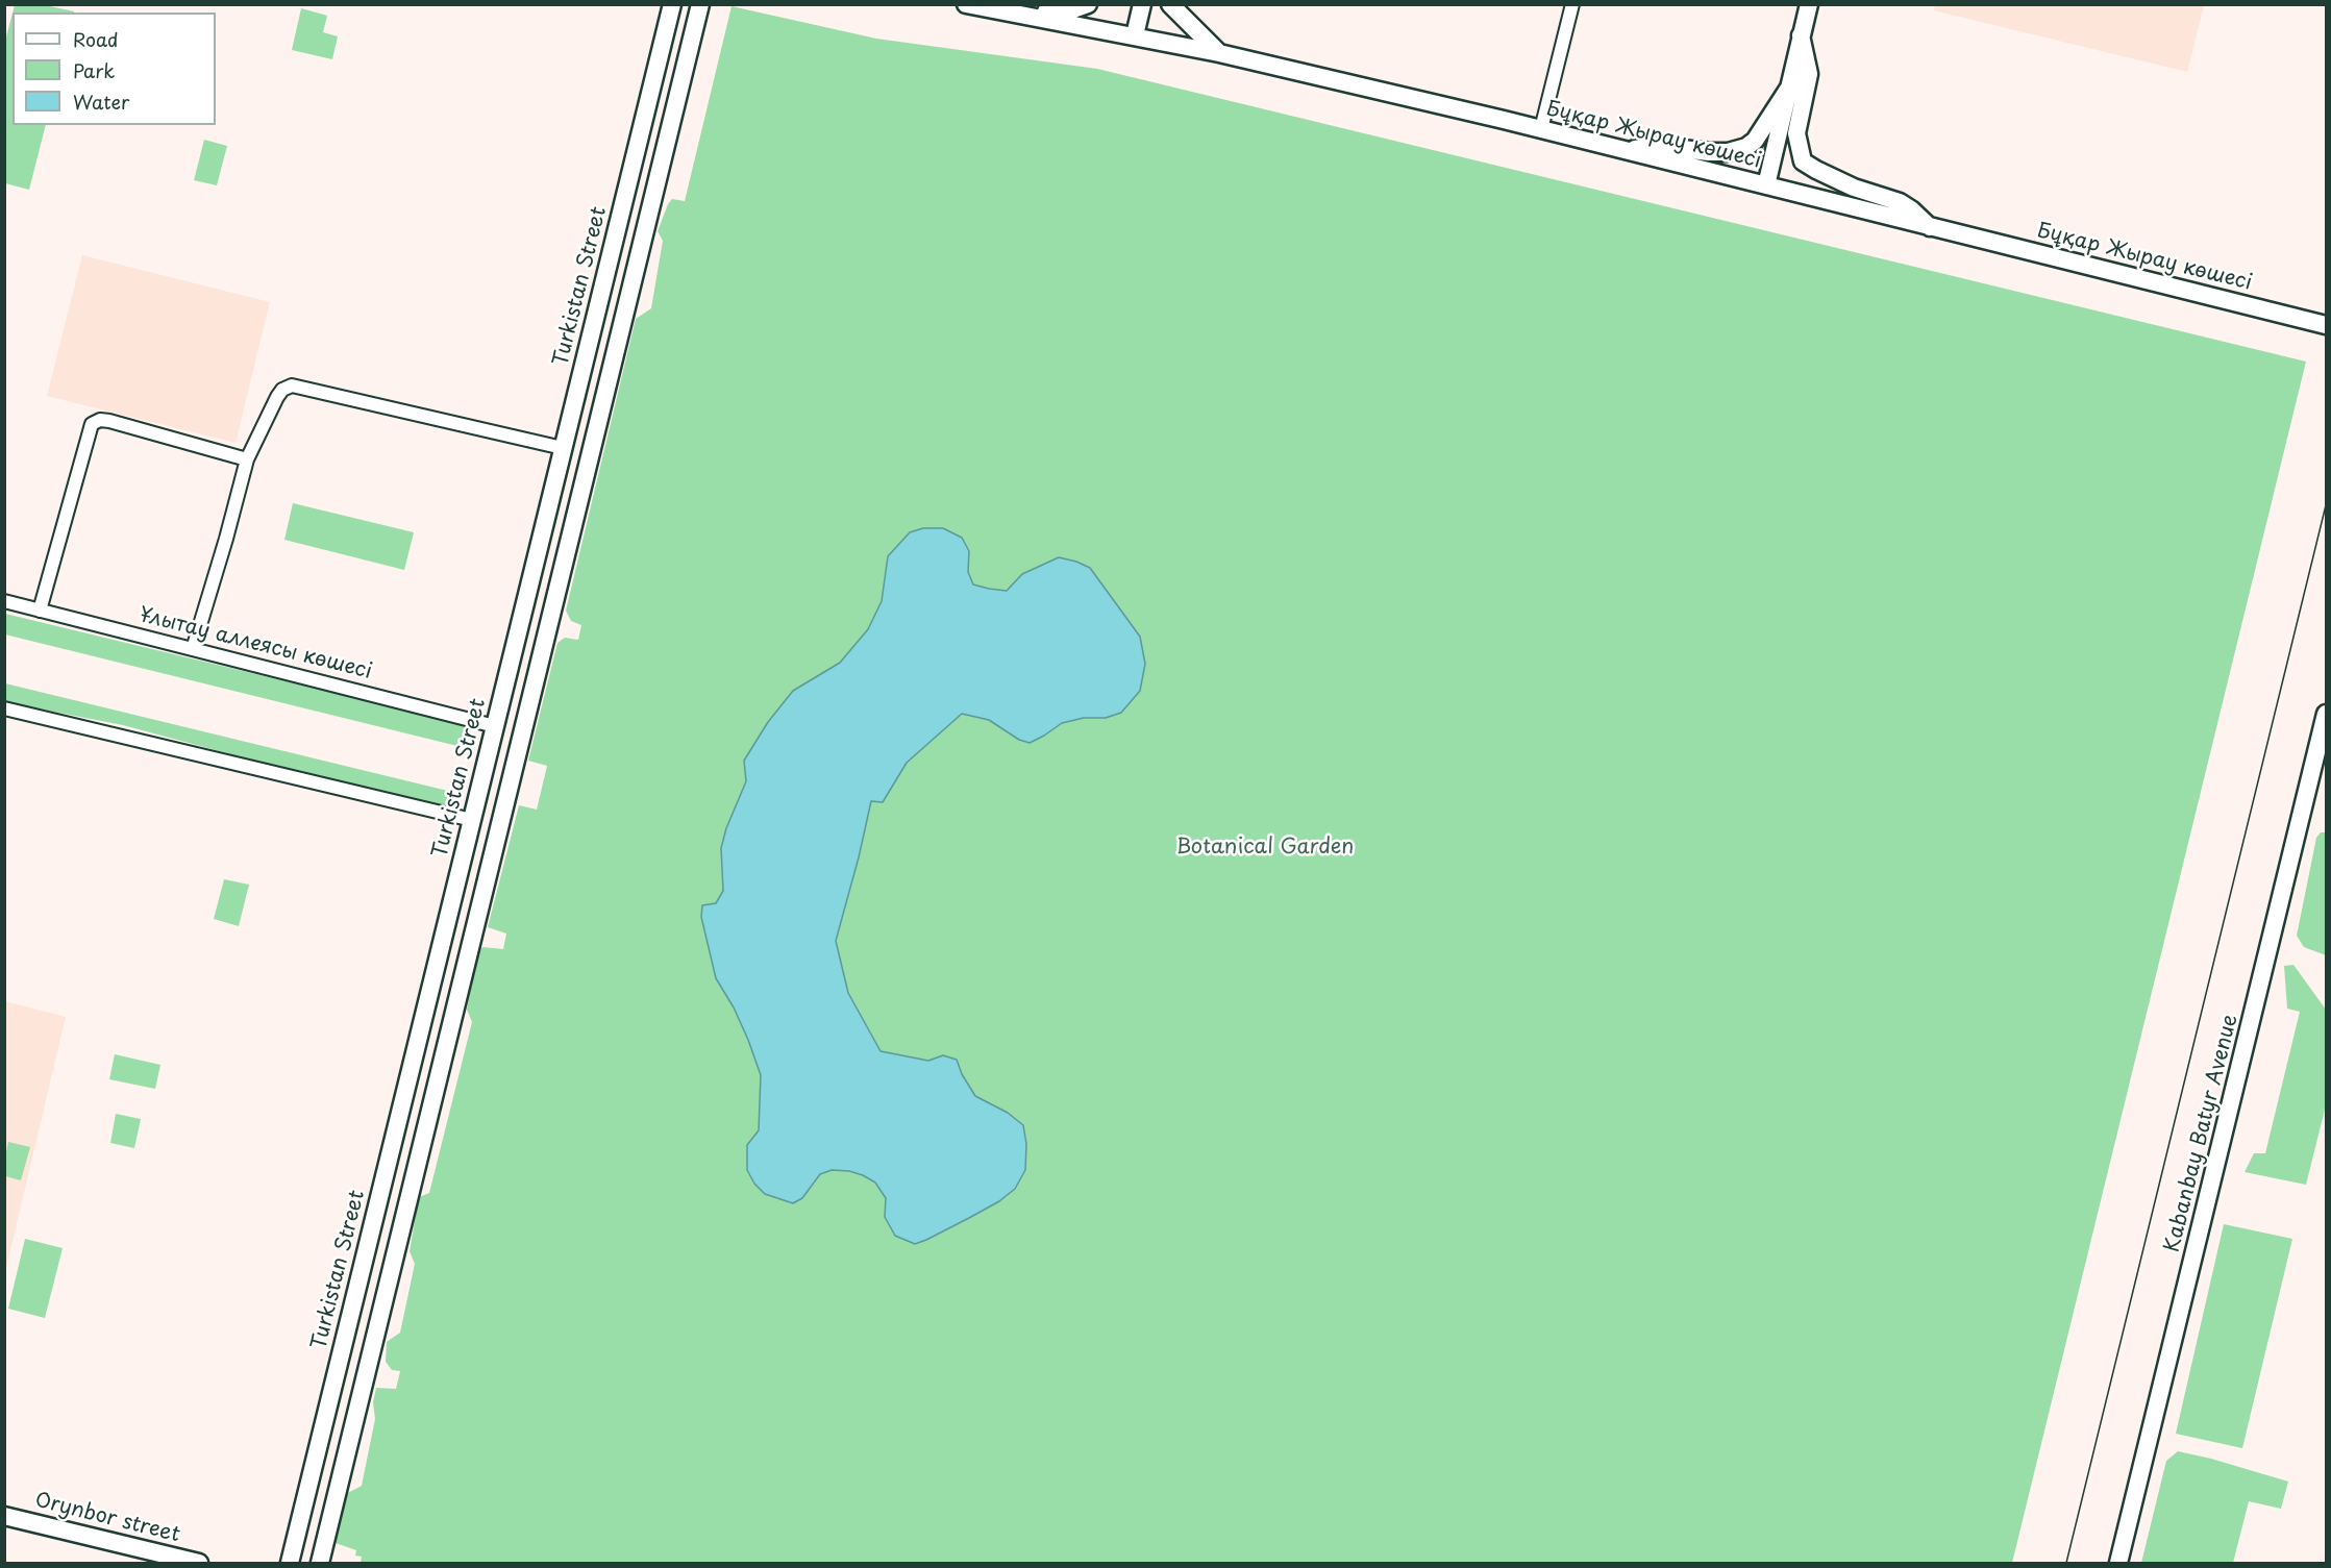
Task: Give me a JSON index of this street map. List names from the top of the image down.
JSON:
{
  "streets": {
    "main road": [
      "Бұқар Жырау көшесі",
      "Turkistan Street",
      "Kabanbay Batyr Avenue",
      "Orynbor street"
    ],
    "street": ["Ұлытау аллеясы көшесі"]
  },
  "crossings": [
    ["Turkistan Street", "Ұлытау аллеясы көшесі"]
  ],
  "parks": ["Botanical Garden"],
  "legend": ["Road", "Park", "Water"]
}
